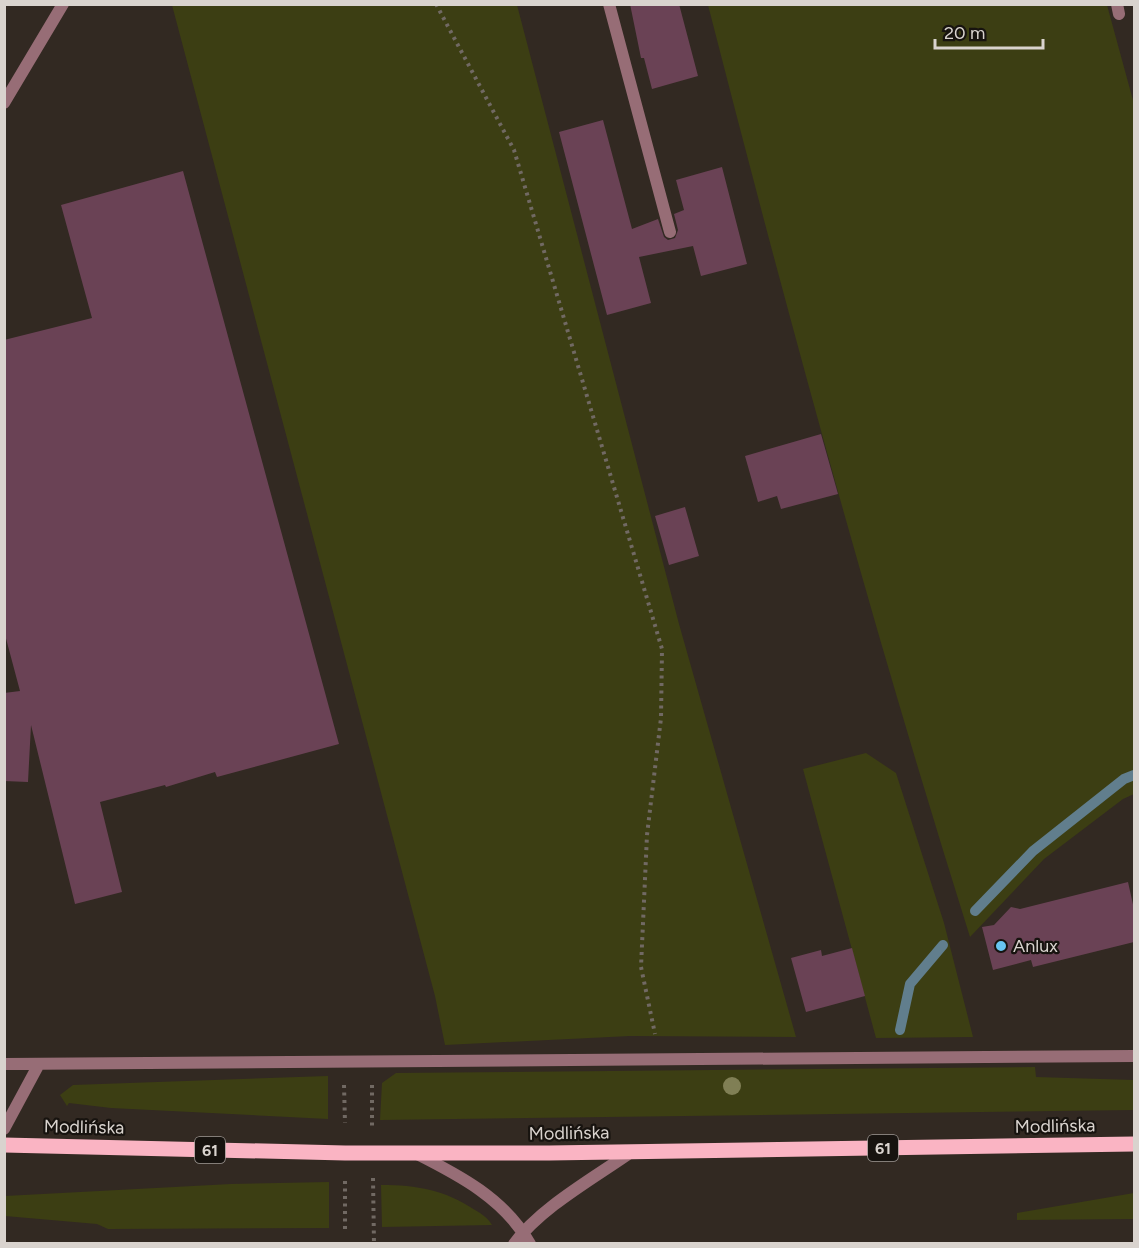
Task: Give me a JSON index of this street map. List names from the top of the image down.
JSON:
{
  "streets": {
    "main road": ["Modlińska", "61"]
  },
  "places": ["Anlux"],
  "scale_bar": "20 m"
}
